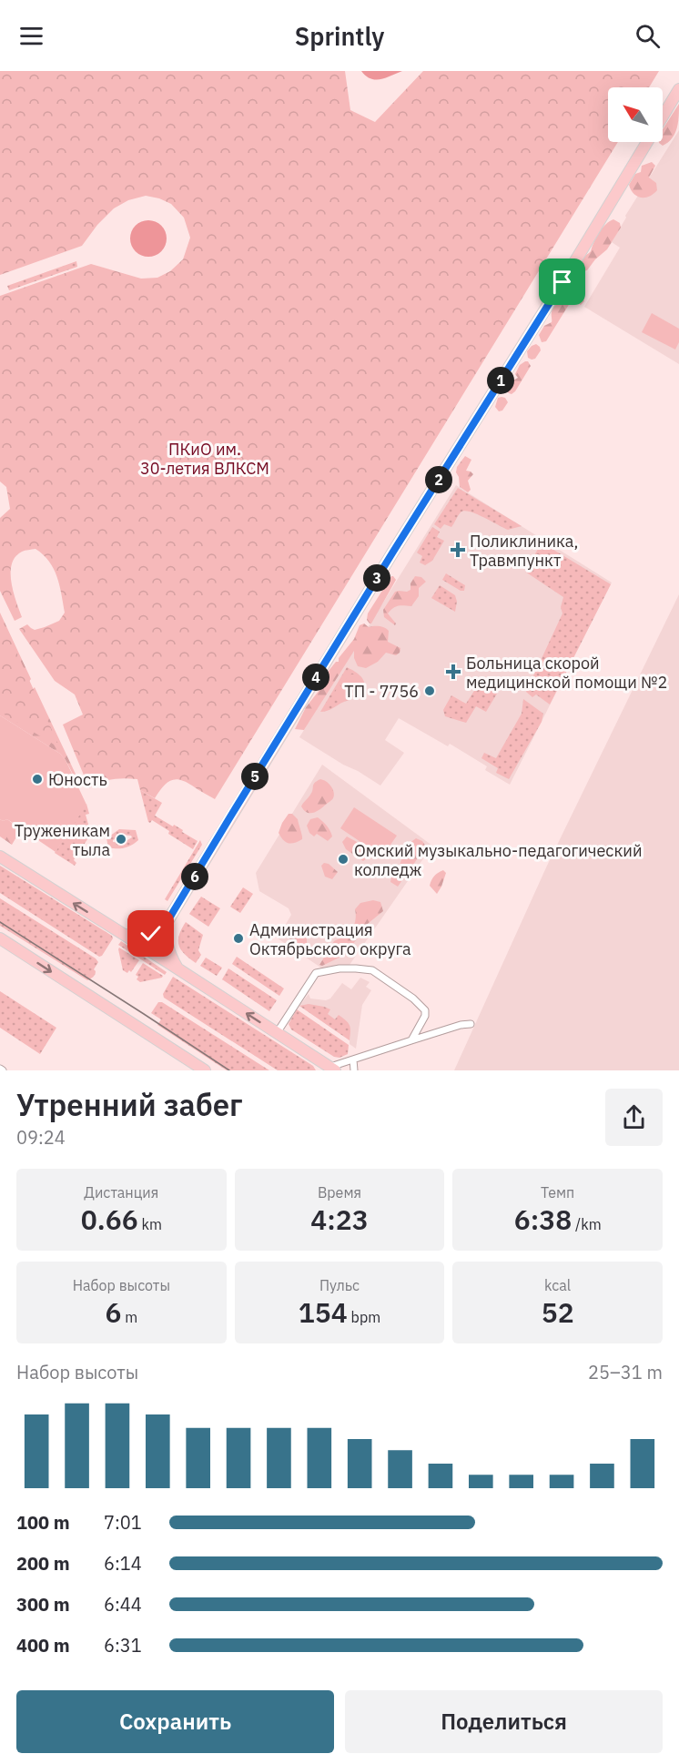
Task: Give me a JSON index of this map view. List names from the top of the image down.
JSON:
{
  "parks": ["ПКиО им. 30-летия ВЛКСМ"],
  "places": {
    "health": ["Поликлиника, Травмпункт", "Больница скорой медицинской помощи №2"],
    "other": [
      "ТП - 7756",
      "Юность",
      "Труженикам тыла",
      "Омский музыкально-педагогический колледж",
      "Администрация Октябрьского округа"
    ]
  },
  "north": "top left",
  "page": {
    "header": "Sprintly",
    "pins": [
      "1",
      "2",
      "3",
      "4",
      "5",
      "6"
    ],
    "heading": ["Утренний забег", "09:24"],
    "stats": [
      ["Дистанция", "0.66 km"],
      ["Время", "4:23"],
      ["Темп", "6:38 /km"],
      ["Набор высоты", "6 m"],
      ["Пульс", "154 bpm"],
      ["kcal", "52"]
    ],
    "chart": ["Набор высоты", "25–31 m"],
    "list": [
      {
        "name": "100 m",
        "note": "7:01"
      },
      {
        "name": "200 m",
        "note": "6:14"
      },
      {
        "name": "300 m",
        "note": "6:44"
      },
      {
        "name": "400 m",
        "note": "6:31"
      }
    ],
    "buttons": ["Сохранить", "Поделиться"]
  }
}
